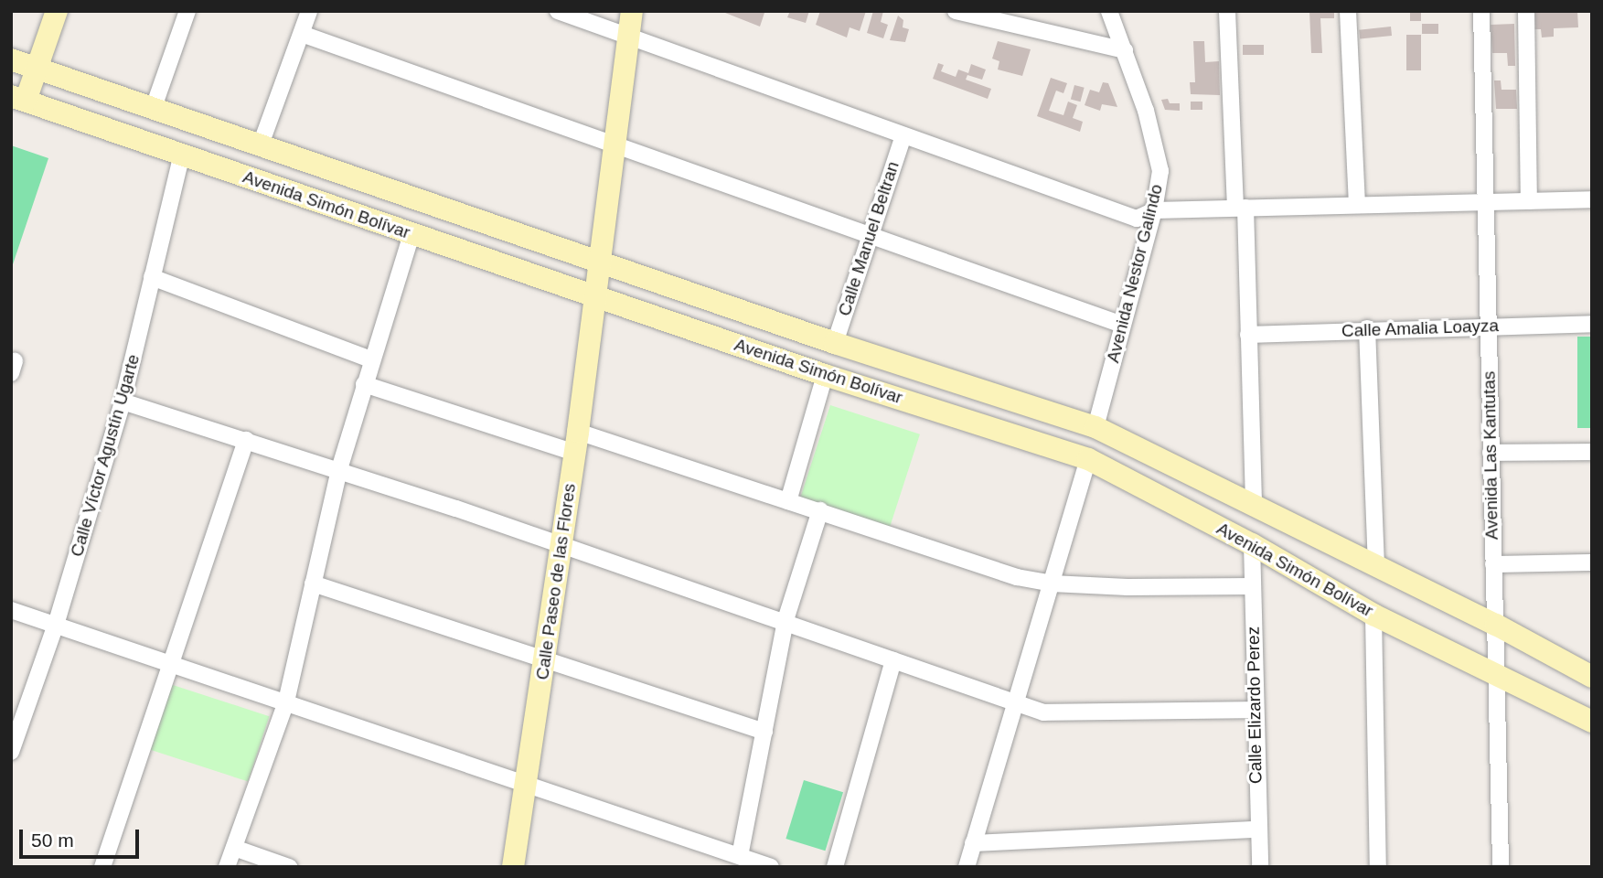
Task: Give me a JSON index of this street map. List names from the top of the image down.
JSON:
{
  "streets": {
    "street": [
      "Avenida Simón Bolívar",
      "Calle Manuel Beltran",
      "Avenida Nestor Galindo",
      "Calle Amalia Loayza",
      "Calle Víctor Agustín Ugarte",
      "Avenida Las Kantutas",
      "Calle Paseo de las Flores",
      "Calle Elizardo Perez"
    ]
  },
  "crossings": [
    ["Avenida Simón Bolívar", "Calle Manuel Beltran"],
    ["Avenida Simón Bolívar", "Avenida Nestor Galindo"],
    ["Avenida Simón Bolívar", "Calle Víctor Agustín Ugarte"],
    ["Avenida Simón Bolívar", "Avenida Las Kantutas"],
    ["Avenida Simón Bolívar", "Calle Paseo de las Flores"],
    ["Avenida Simón Bolívar", "Calle Elizardo Perez"],
    ["Calle Amalia Loayza", "Avenida Las Kantutas"]
  ],
  "scale_bar": "50 m"
}
